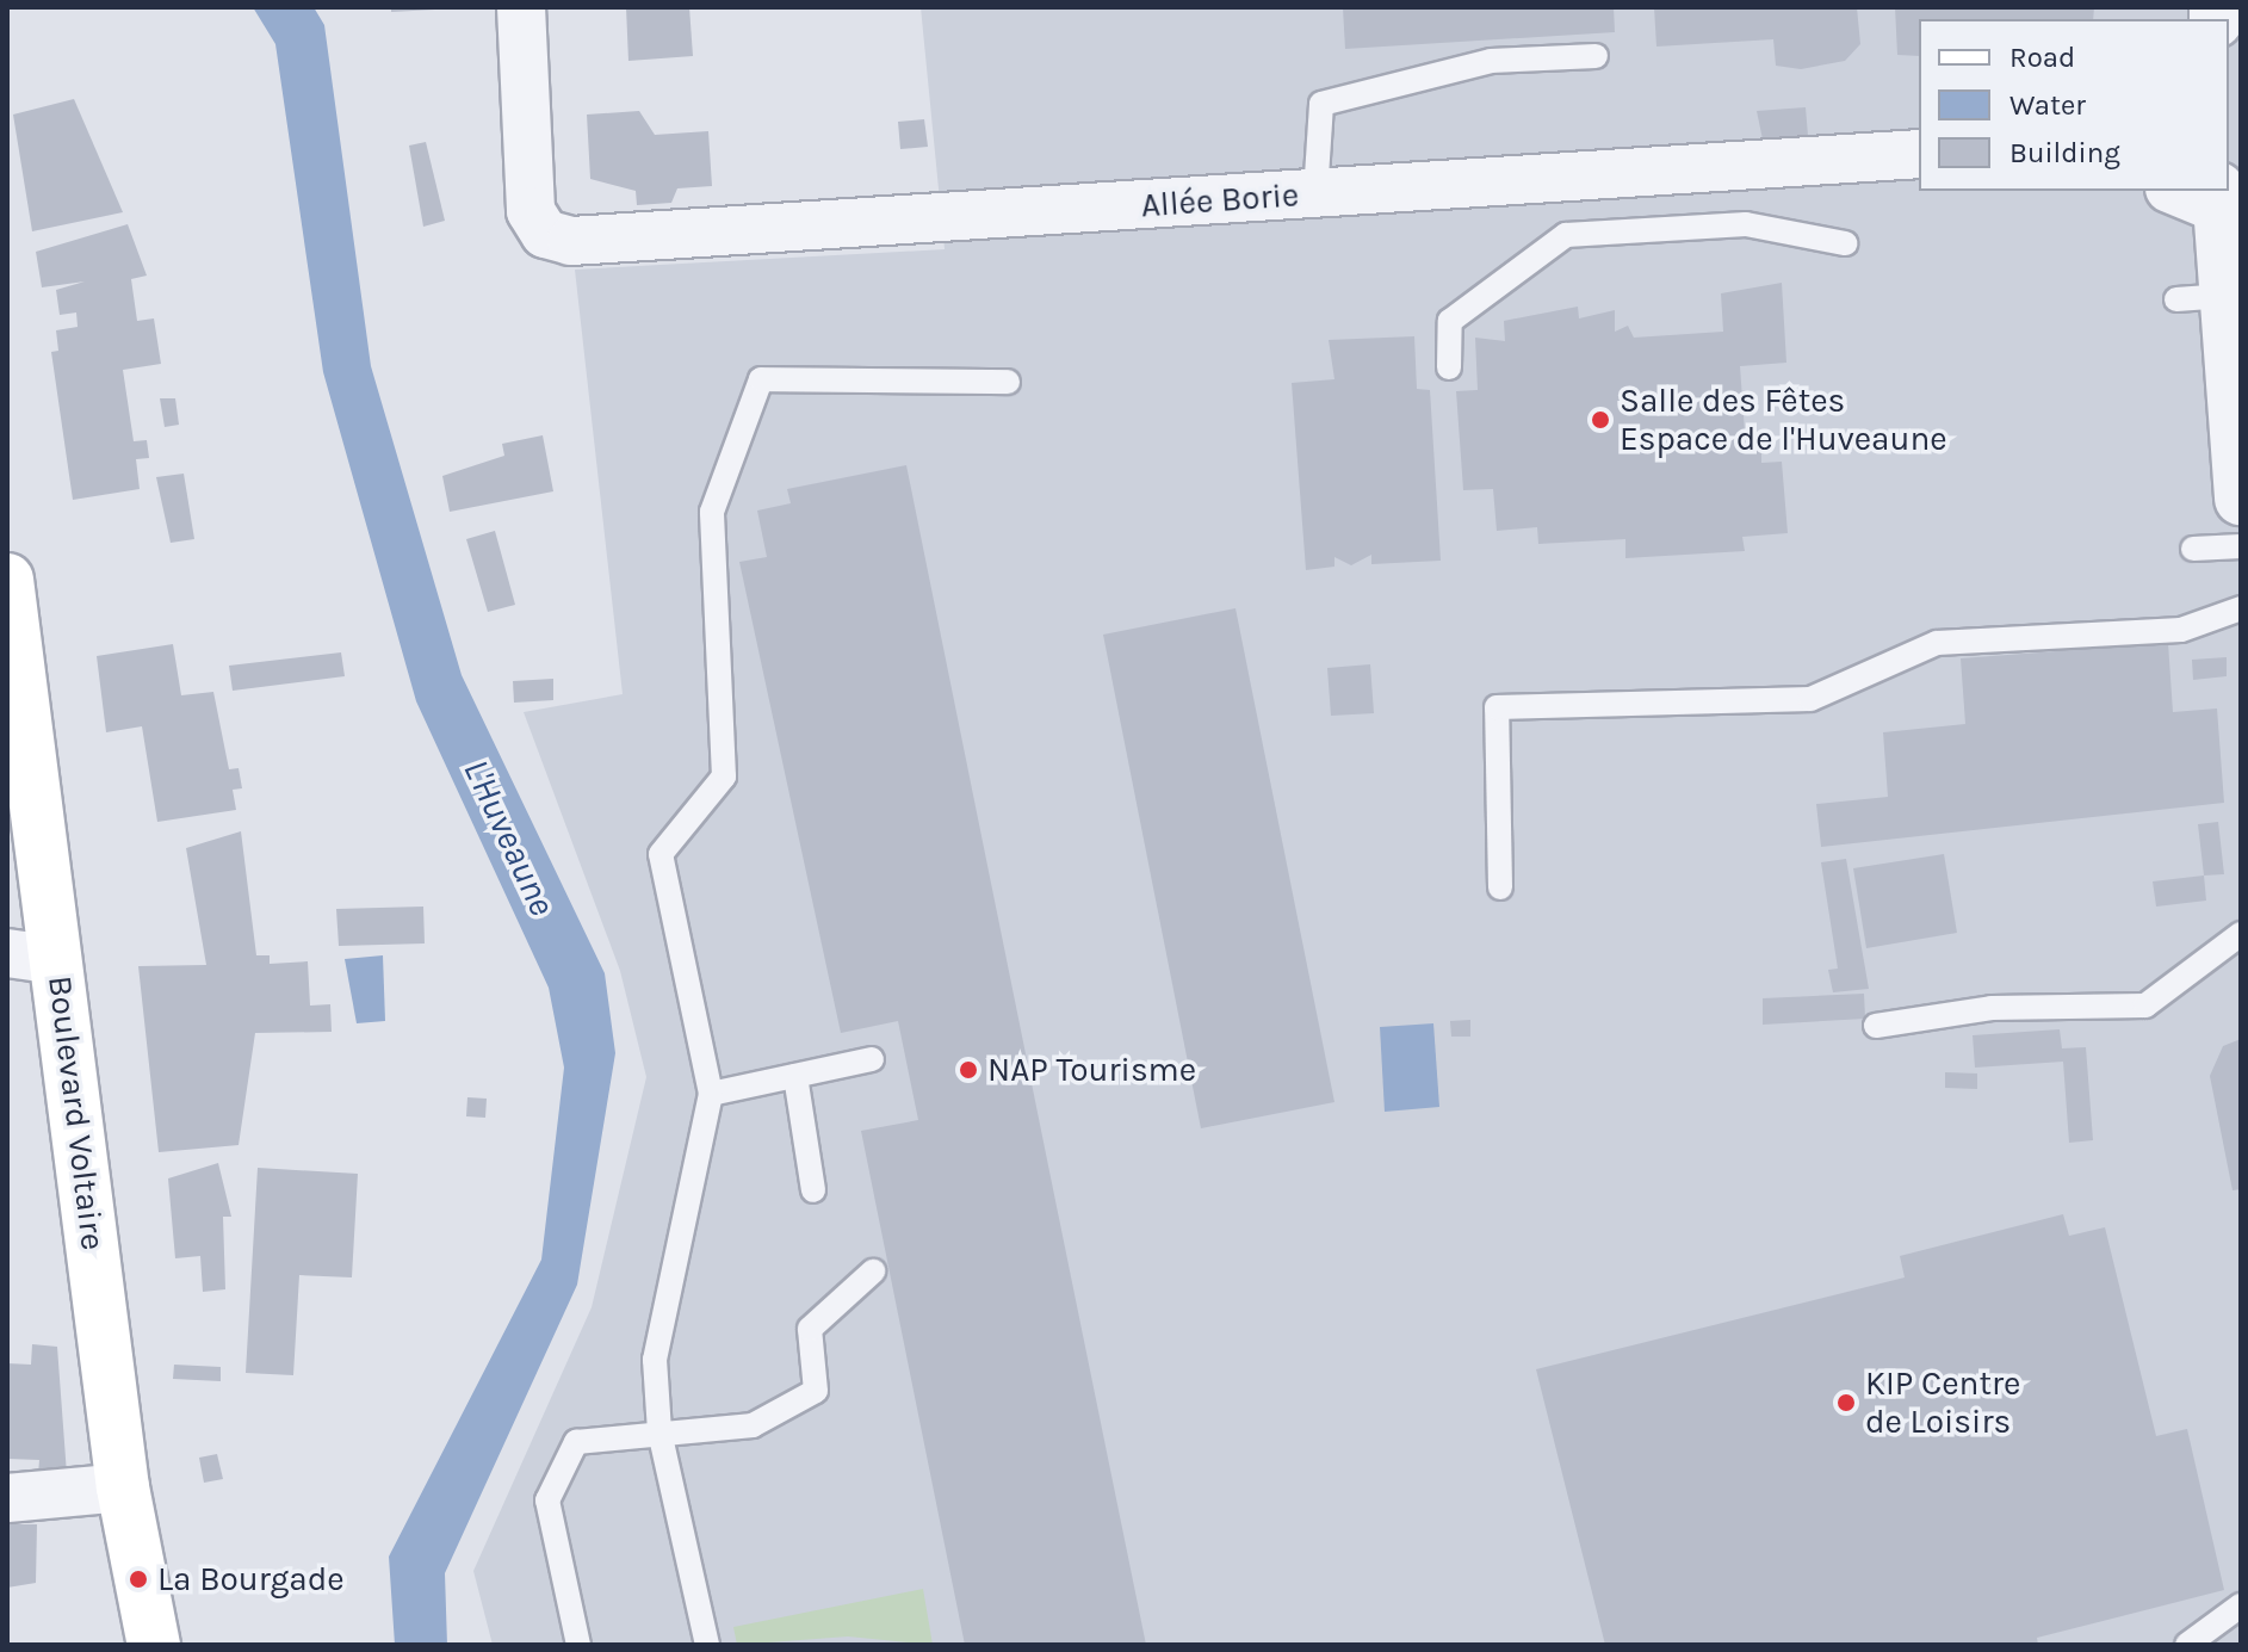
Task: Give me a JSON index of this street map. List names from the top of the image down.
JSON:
{
  "streets": {
    "main road": ["Boulevard Voltaire"],
    "street": ["Allée Borie"]
  },
  "water": ["L'Huveaune"],
  "places": [
    "Salle des Fêtes Espace de l'Huveaune",
    "NAP Tourisme",
    "KIP Centre de Loisirs",
    "La Bourgade"
  ],
  "legend": ["Road", "Water", "Building"]
}
